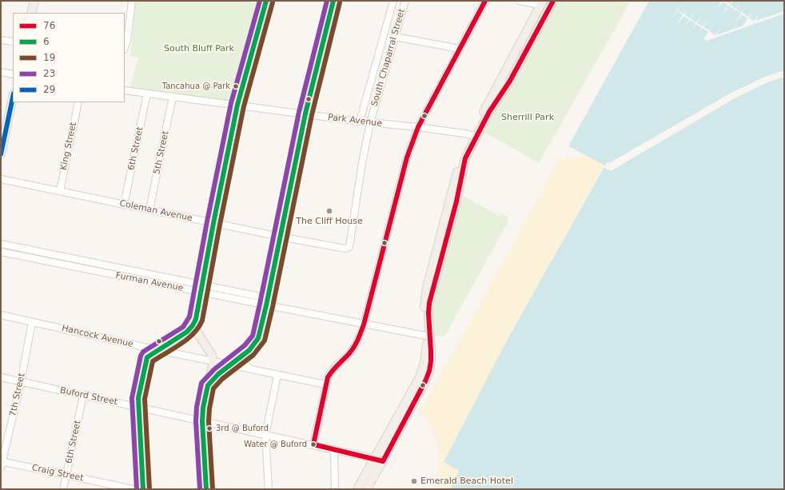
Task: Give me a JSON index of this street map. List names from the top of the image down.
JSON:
{
  "streets": {
    "street": [
      "South Chaparral Street",
      "Park Avenue",
      "King Street",
      "6th Street",
      "5th Street",
      "Coleman Avenue",
      "Furman Avenue",
      "Hancock Avenue",
      "7th Street",
      "Buford Street",
      "Craig Street"
    ]
  },
  "crossings": [
    ["South Chaparral Street", "Park Avenue"],
    ["South Chaparral Street", "Coleman Avenue"],
    ["Park Avenue", "6th Street"],
    ["Park Avenue", "5th Street"],
    ["King Street", "Coleman Avenue"],
    ["6th Street", "Coleman Avenue"],
    ["6th Street", "Buford Street"],
    ["6th Street", "Craig Street"],
    ["5th Street", "Coleman Avenue"],
    ["Hancock Avenue", "7th Street"],
    ["7th Street", "Buford Street"],
    ["7th Street", "Craig Street"]
  ],
  "parks": ["South Bluff Park", "Sherrill Park"],
  "places": [
    "Tancahua @ Park",
    "The Cliff House",
    "3rd @ Buford",
    "Water @ Buford",
    "Emerald Beach Hotel"
  ],
  "lines": [
    "transit line 76",
    "transit line 6",
    "transit line 23",
    "transit line 19",
    "transit line 29"
  ],
  "legend": [
    "76",
    "6",
    "19",
    "23",
    "29"
  ]
}
